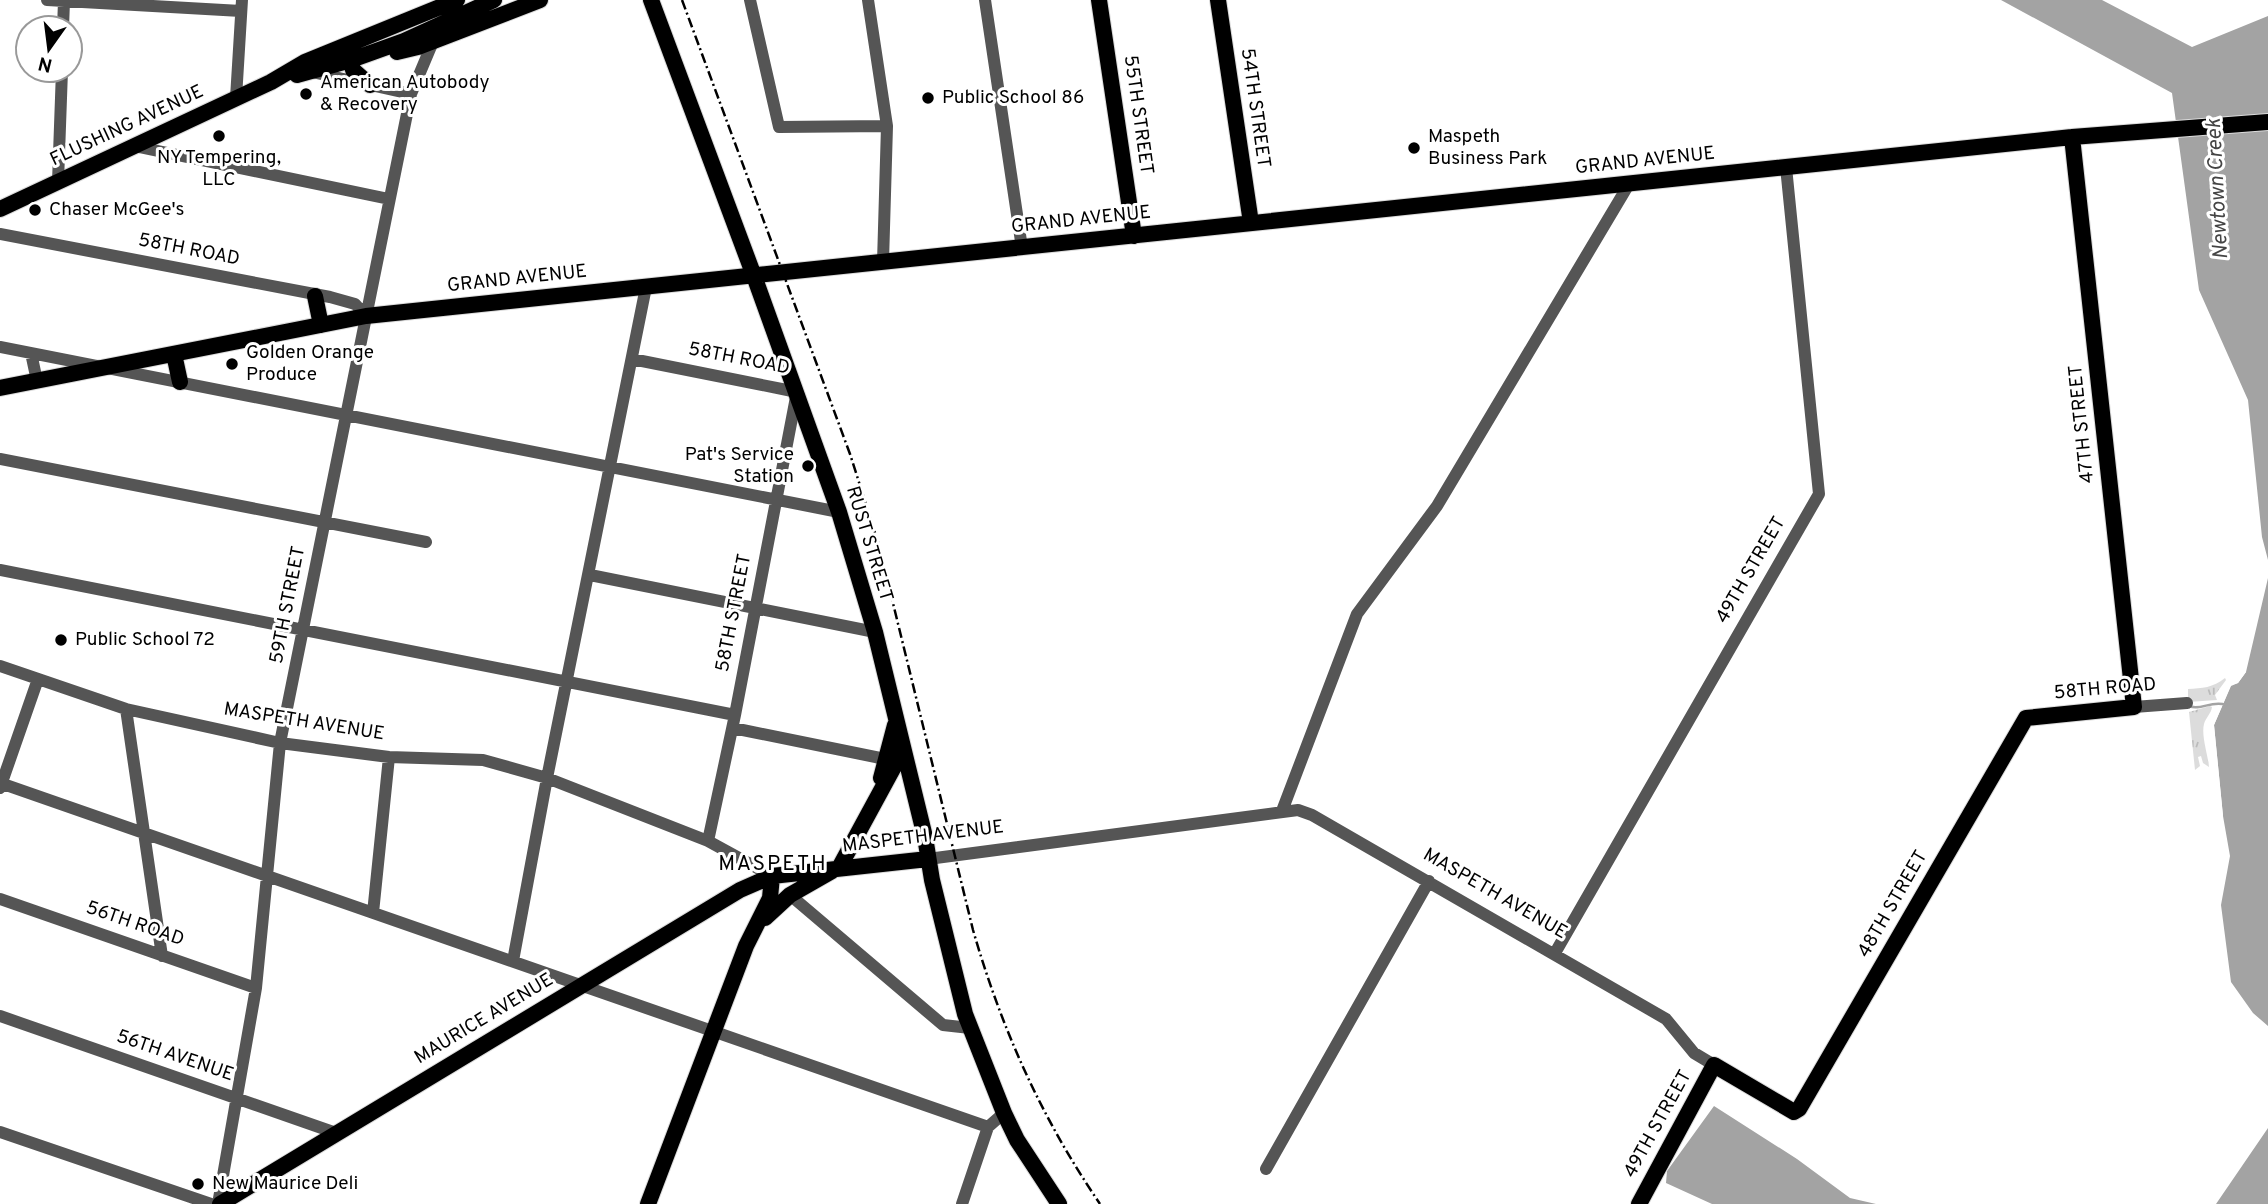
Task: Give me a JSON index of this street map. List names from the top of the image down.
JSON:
{
  "streets": {
    "main road": [
      "54TH STREET",
      "55TH STREET",
      "FLUSHING AVENUE",
      "GRAND AVENUE",
      "58TH ROAD",
      "47TH STREET",
      "RUST STREET",
      "49TH STREET",
      "MASPETH AVENUE",
      "48TH STREET",
      "MAURICE AVENUE"
    ],
    "street": [
      "59TH STREET",
      "58TH STREET",
      "56TH ROAD",
      "56TH AVENUE"
    ]
  },
  "crossings": [
    ["54TH STREET", "GRAND AVENUE"],
    ["55TH STREET", "GRAND AVENUE"],
    ["FLUSHING AVENUE", "59TH STREET"],
    ["GRAND AVENUE", "58TH ROAD"],
    ["GRAND AVENUE", "47TH STREET"],
    ["GRAND AVENUE", "RUST STREET"],
    ["GRAND AVENUE", "49TH STREET"],
    ["GRAND AVENUE", "59TH STREET"],
    ["58TH ROAD", "47TH STREET"],
    ["58TH ROAD", "RUST STREET"],
    ["58TH ROAD", "59TH STREET"],
    ["58TH ROAD", "58TH STREET"],
    ["58TH ROAD", "48TH STREET"],
    ["RUST STREET", "58TH STREET"],
    ["RUST STREET", "MASPETH AVENUE"],
    ["49TH STREET", "MASPETH AVENUE"],
    ["59TH STREET", "MASPETH AVENUE"],
    ["59TH STREET", "56TH ROAD"],
    ["59TH STREET", "MAURICE AVENUE"],
    ["59TH STREET", "56TH AVENUE"],
    ["58TH STREET", "MASPETH AVENUE"],
    ["MASPETH AVENUE", "48TH STREET"],
    ["MASPETH AVENUE", "MAURICE AVENUE"],
    ["MAURICE AVENUE", "56TH AVENUE"]
  ],
  "districts": ["MASPETH"],
  "water": ["Newtown Creek"],
  "places": [
    "American Autobody & Recovery",
    "Public School 86",
    "NY Tempering, LLC",
    "Maspeth Business Park",
    "Chaser McGee's",
    "Golden Orange Produce",
    "Pat's Service Station",
    "Public School 72",
    "New Maurice Deli"
  ],
  "north": "bottom"
}
